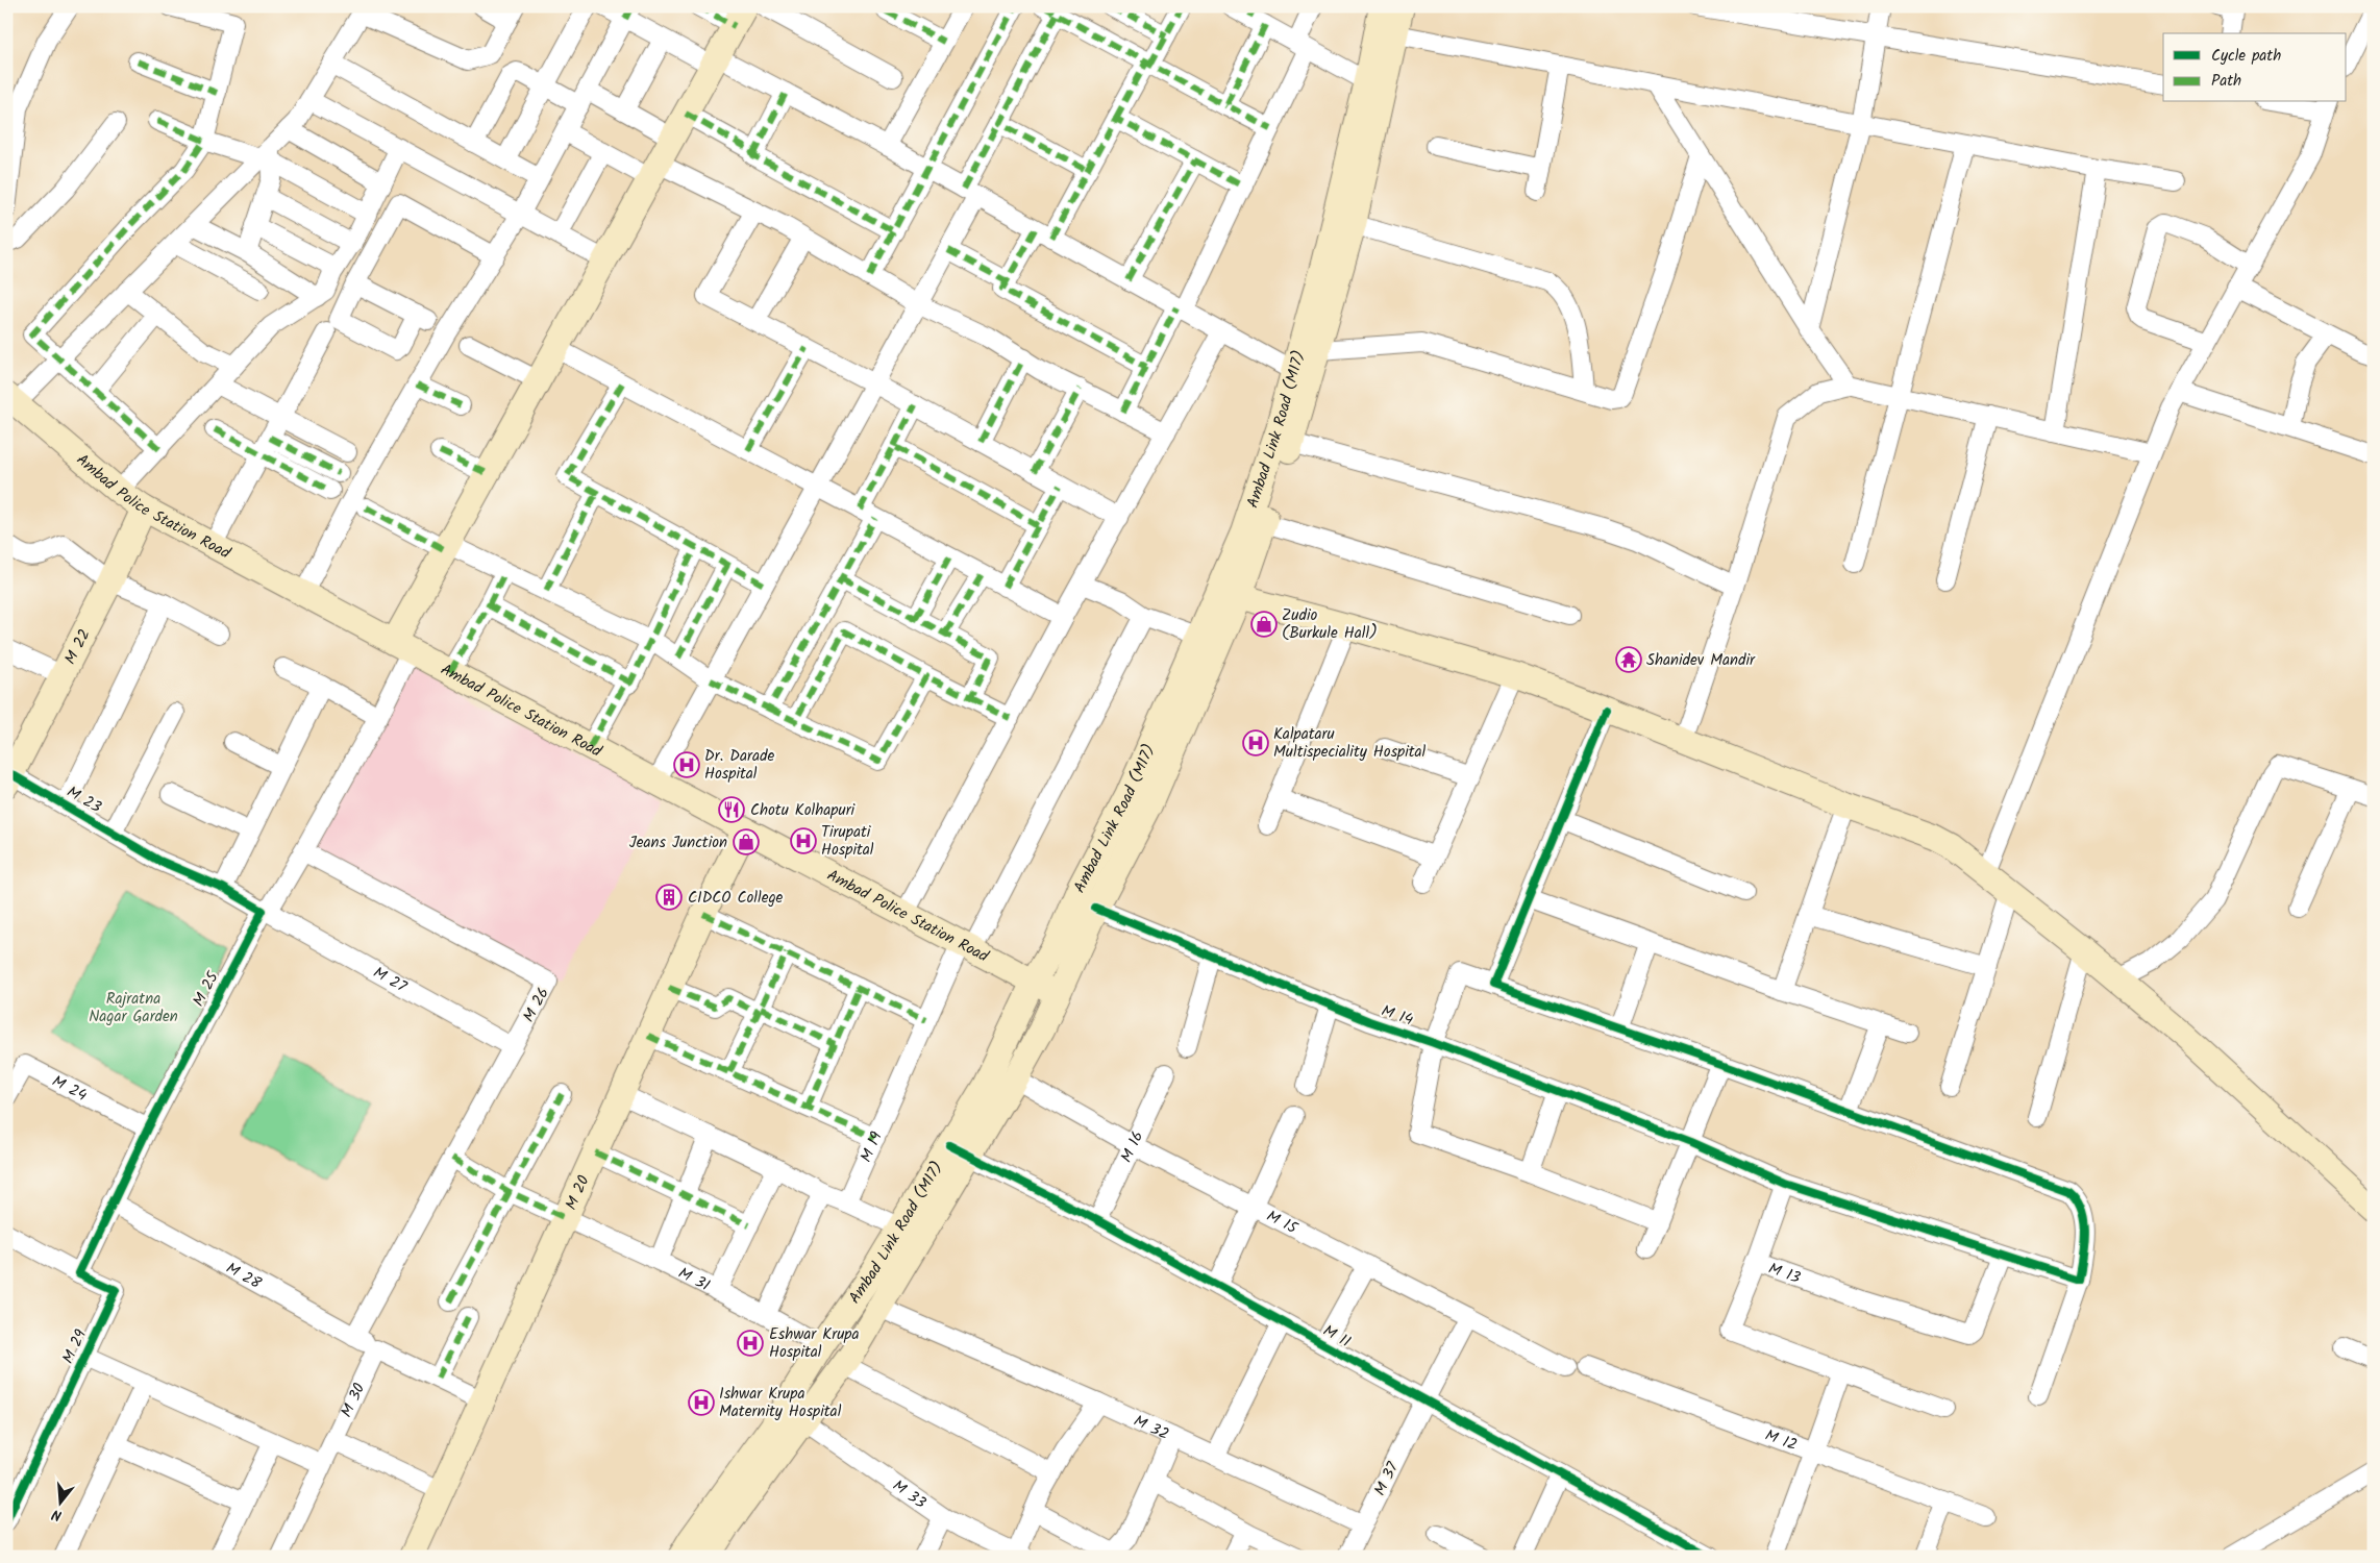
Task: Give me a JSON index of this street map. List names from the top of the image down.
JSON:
{
  "streets": {
    "main road": [
      "Ambad Link Road (M17)",
      "Ambad Police Station Road",
      "M 22",
      "M 20"
    ],
    "street": [
      "M 23",
      "M 27",
      "M 25",
      "M 26",
      "M 14",
      "M 24",
      "M 19",
      "M 16",
      "M 15",
      "M 13",
      "M 28",
      "M 31",
      "M 11",
      "M 29",
      "M 30",
      "M 32",
      "M 12",
      "M 37",
      "M 33"
    ]
  },
  "crossings": [
    ["Ambad Link Road (M17)", "Ambad Police Station Road"],
    ["Ambad Link Road (M17)", "M 14"],
    ["Ambad Link Road (M17)", "M 15"],
    ["Ambad Link Road (M17)", "M 31"],
    ["Ambad Link Road (M17)", "M 11"],
    ["Ambad Link Road (M17)", "M 32"],
    ["Ambad Link Road (M17)", "M 33"],
    ["Ambad Police Station Road", "M 22"],
    ["Ambad Police Station Road", "M 19"],
    ["Ambad Police Station Road", "M 20"],
    ["M 22", "M 23"],
    ["M 27", "M 25"],
    ["M 27", "M 26"],
    ["M 25", "M 24"],
    ["M 25", "M 28"],
    ["M 26", "M 28"],
    ["M 26", "M 31"],
    ["M 14", "M 13"],
    ["M 16", "M 15"],
    ["M 16", "M 11"],
    ["M 20", "M 31"],
    ["M 28", "M 30"],
    ["M 11", "M 37"],
    ["M 32", "M 37"]
  ],
  "parks": ["Rajratna Nagar Garden"],
  "places": {
    "shop": ["Zudio (Burkule Hall)", "Jeans Junction"],
    "temple": ["Shanidev Mandir"],
    "hospital": [
      "Kalpataru Multispeciality Hospital",
      "Dr. Darade Hospital",
      "Tirupati Hospital",
      "Eshwar Krupa Hospital",
      "Ishwar Krupa Maternity Hospital"
    ],
    "restaurant": ["Chotu Kolhapuri"],
    "building": ["CIDCO College"]
  },
  "legend": ["Cycle path", "Path"],
  "north": "bottom"
}
